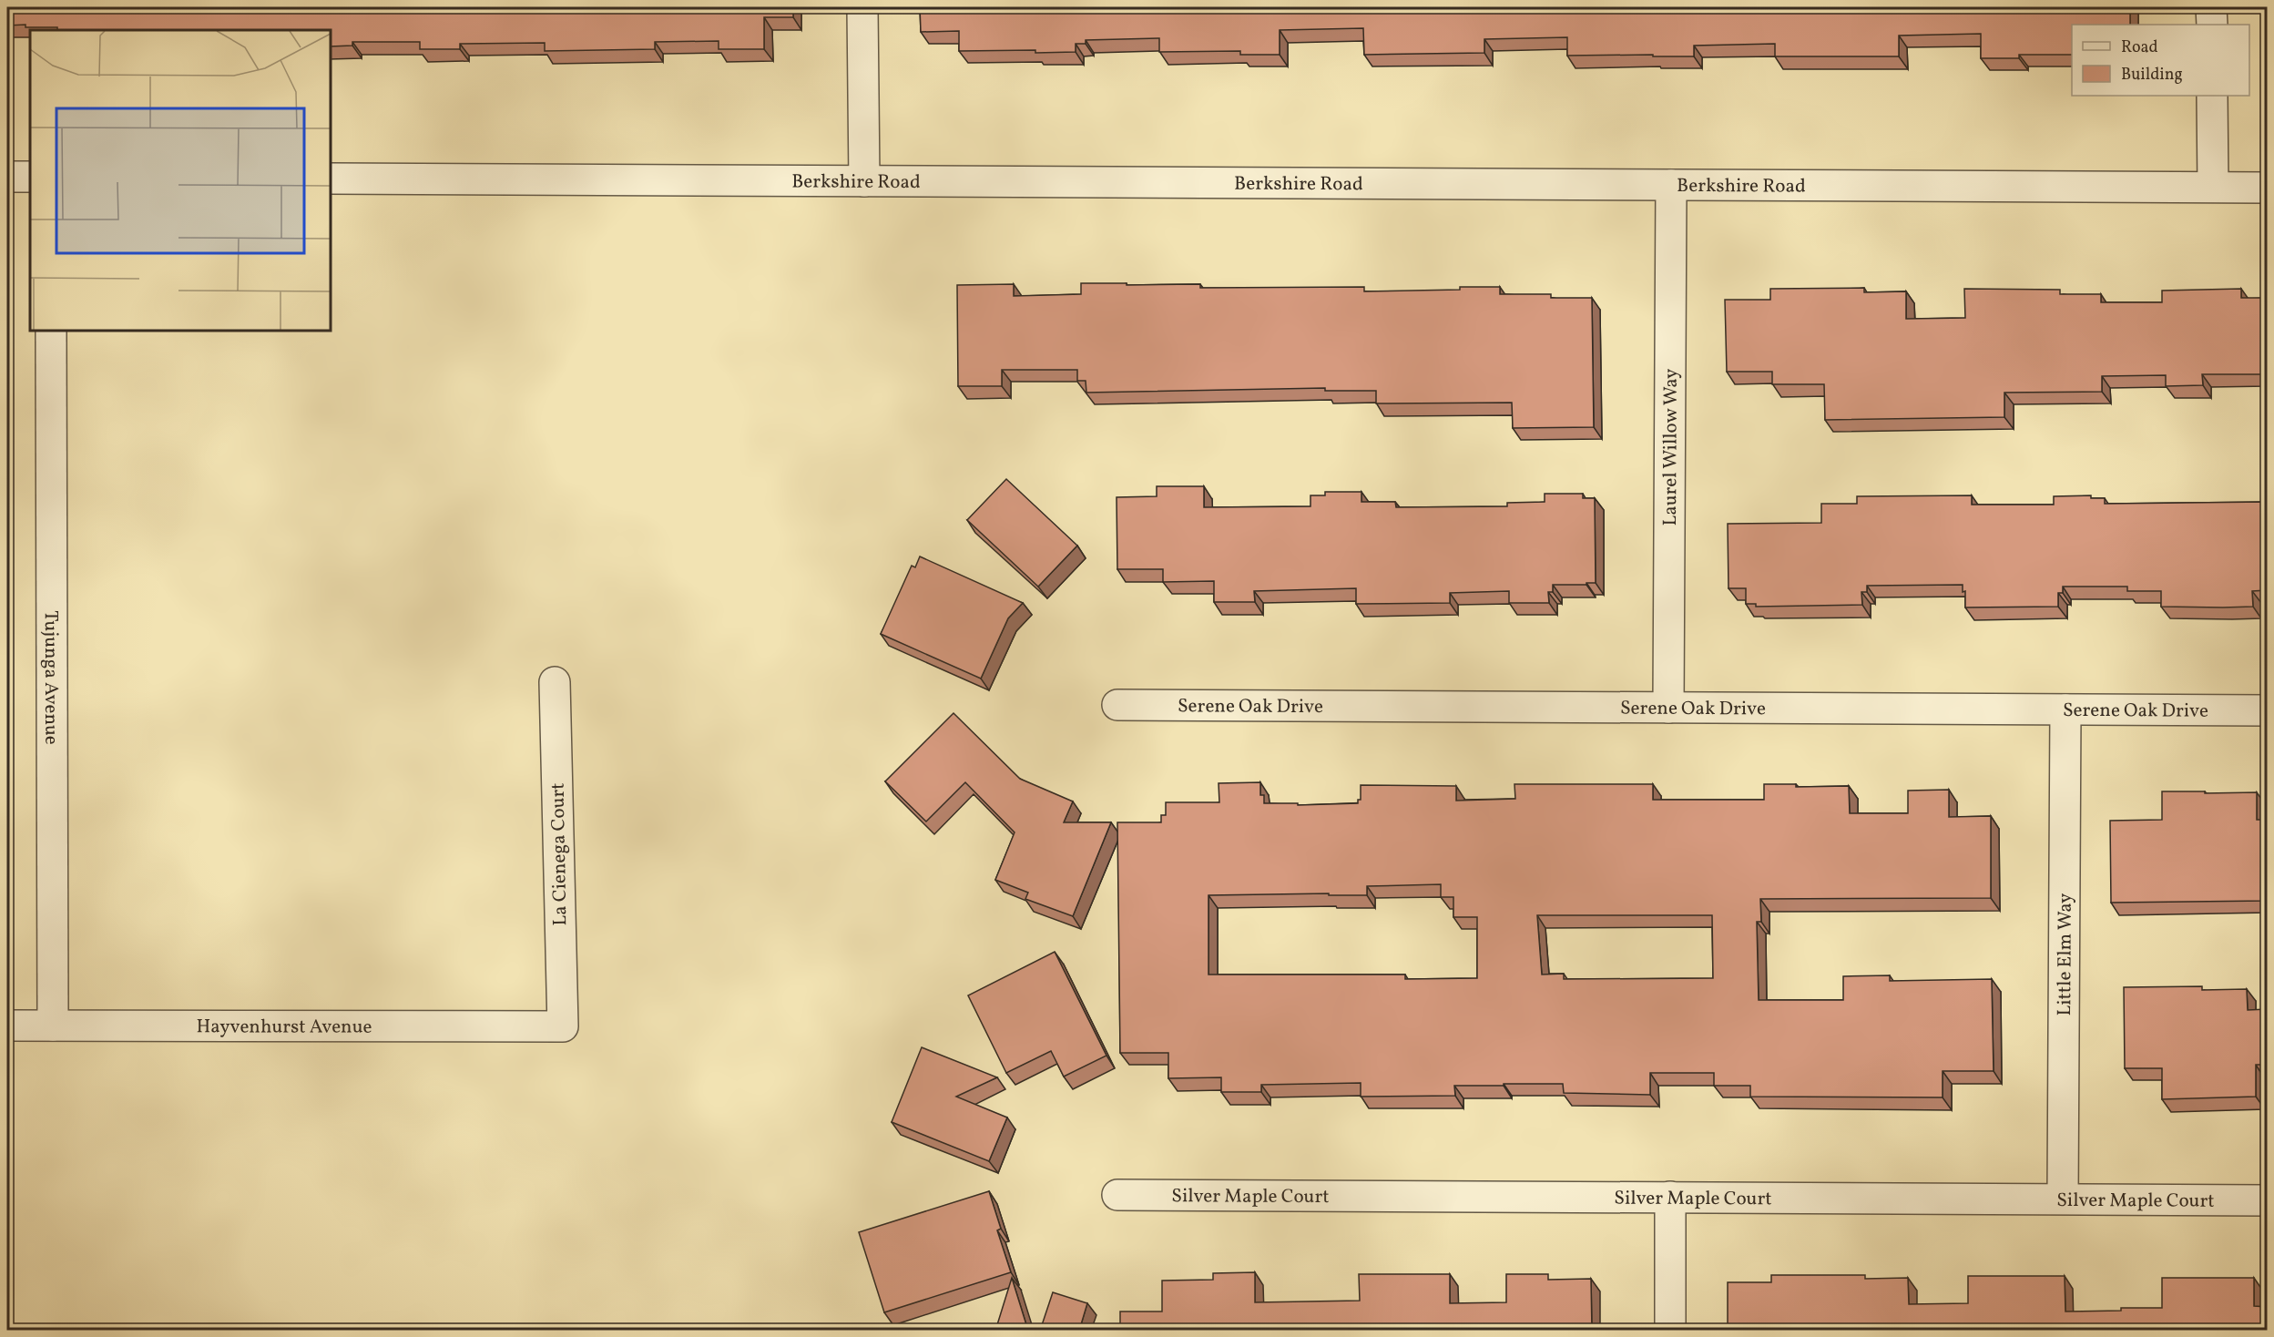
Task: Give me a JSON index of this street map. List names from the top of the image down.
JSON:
{
  "streets": {
    "street": [
      "Berkshire Road",
      "Laurel Willow Way",
      "Tujunga Avenue",
      "Serene Oak Drive",
      "La Cienega Court",
      "Little Elm Way",
      "Hayvenhurst Avenue",
      "Silver Maple Court"
    ]
  },
  "crossings": [
    ["Berkshire Road", "Laurel Willow Way"],
    ["Laurel Willow Way", "Serene Oak Drive"],
    ["Tujunga Avenue", "Hayvenhurst Avenue"],
    ["Serene Oak Drive", "Little Elm Way"],
    ["La Cienega Court", "Hayvenhurst Avenue"],
    ["Little Elm Way", "Silver Maple Court"]
  ],
  "legend": ["Road", "Building"]
}
